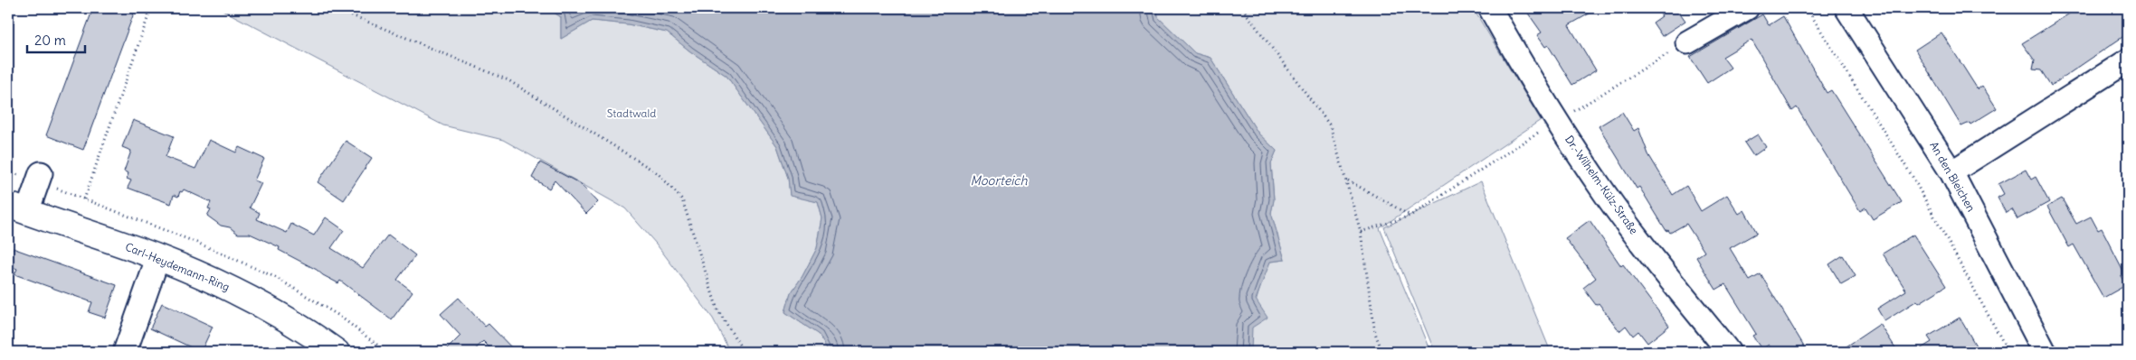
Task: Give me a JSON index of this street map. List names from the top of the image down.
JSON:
{
  "streets": {
    "main road": ["Carl-Heydemann-Ring"],
    "street": ["An den Bleichen", "Dr.-Wilhelm-Külz-Straße"]
  },
  "water": ["Moorteich"],
  "parks": ["Stadtwald"],
  "scale_bar": "20 m"
}
